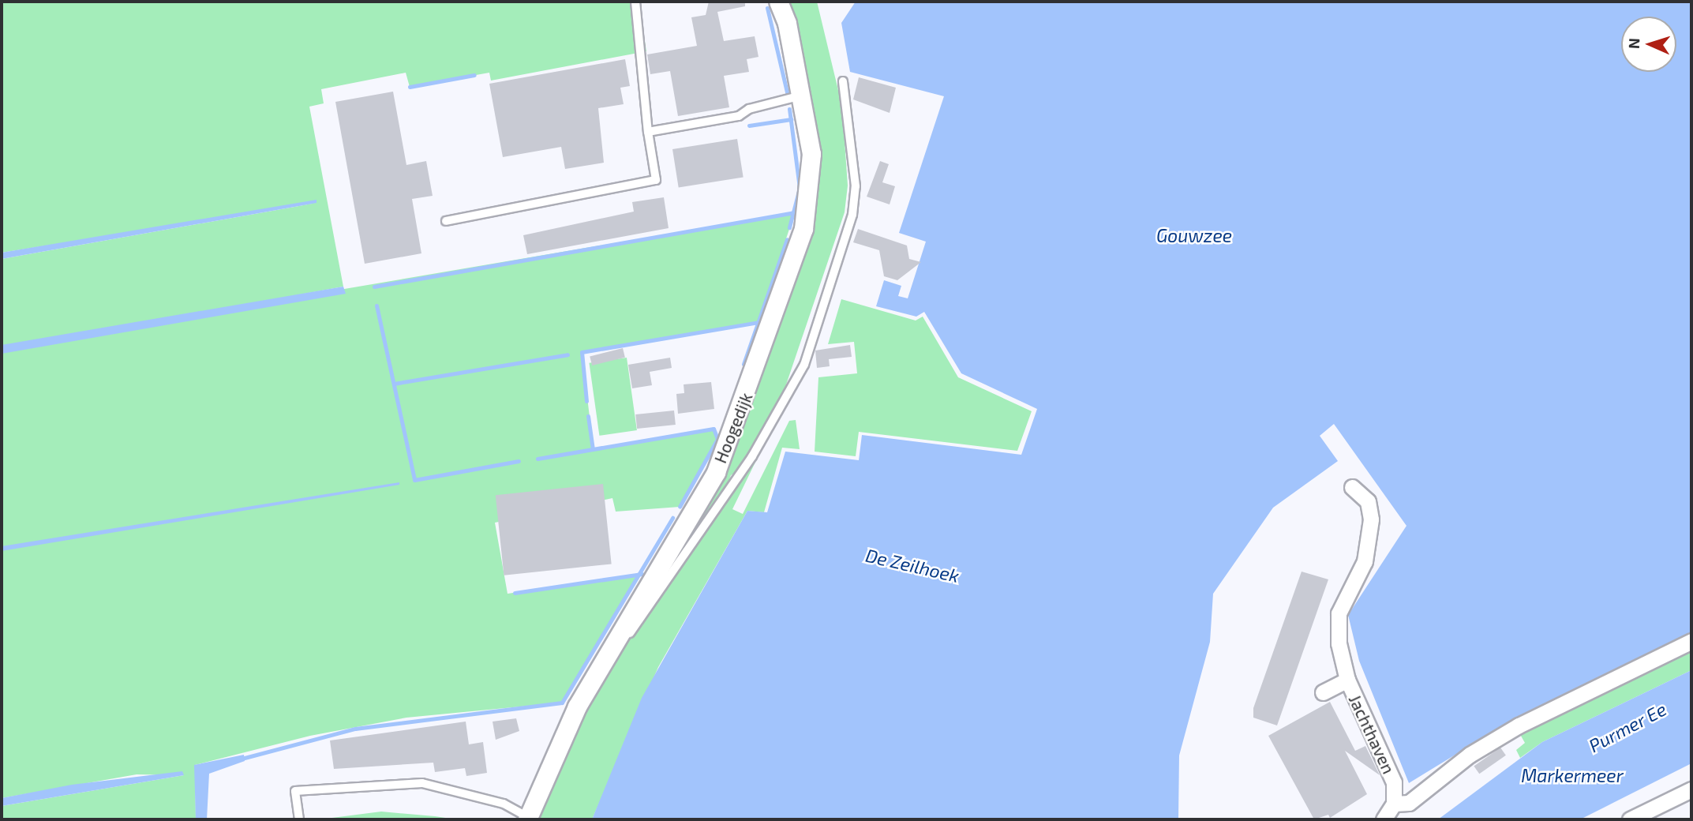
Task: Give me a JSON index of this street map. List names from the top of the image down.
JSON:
{
  "streets": {
    "street": ["Hoogedijk", "Jachthaven"]
  },
  "water": [
    "Gouwzee",
    "De Zeilhoek",
    "Purmer Ee",
    "Markermeer"
  ],
  "north": "left"
}
